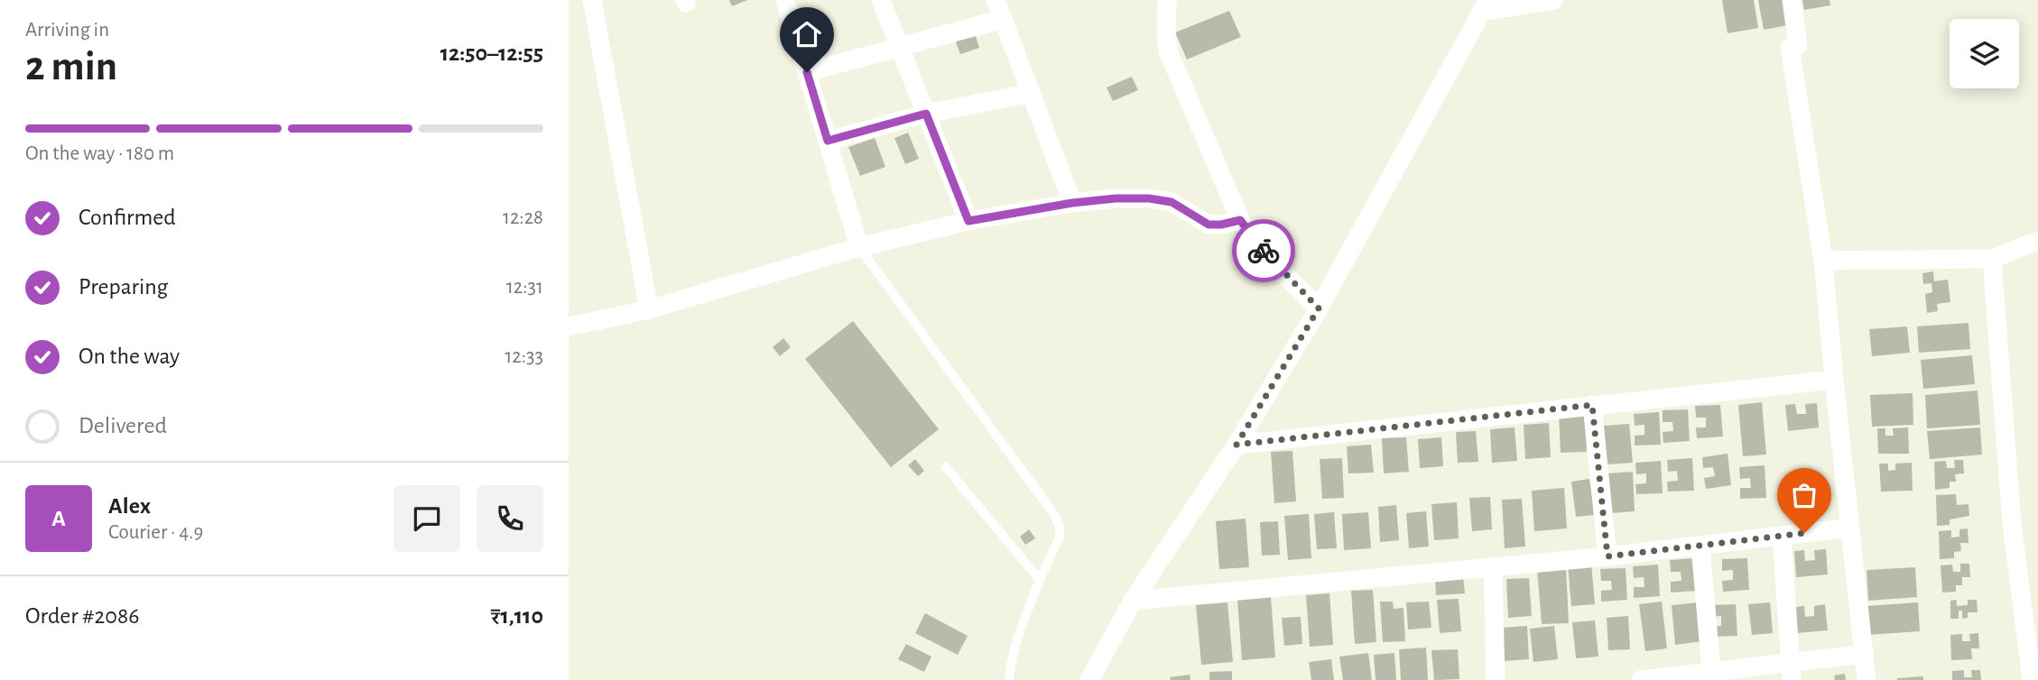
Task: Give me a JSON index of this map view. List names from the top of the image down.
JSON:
{
  "page": {
    "heading": ["2 min", "Arriving in", "12:50–12:55"],
    "panel": [
      "Alex",
      "Courier · 4.9",
      "Order #2086",
      "₹1,110"
    ],
    "bar": "On the way · 180 m",
    "list": [
      ["Confirmed", "12:28"],
      ["Preparing", "12:31"],
      ["On the way", "12:33"],
      "Delivered"
    ],
    "round": "A"
  }
}
